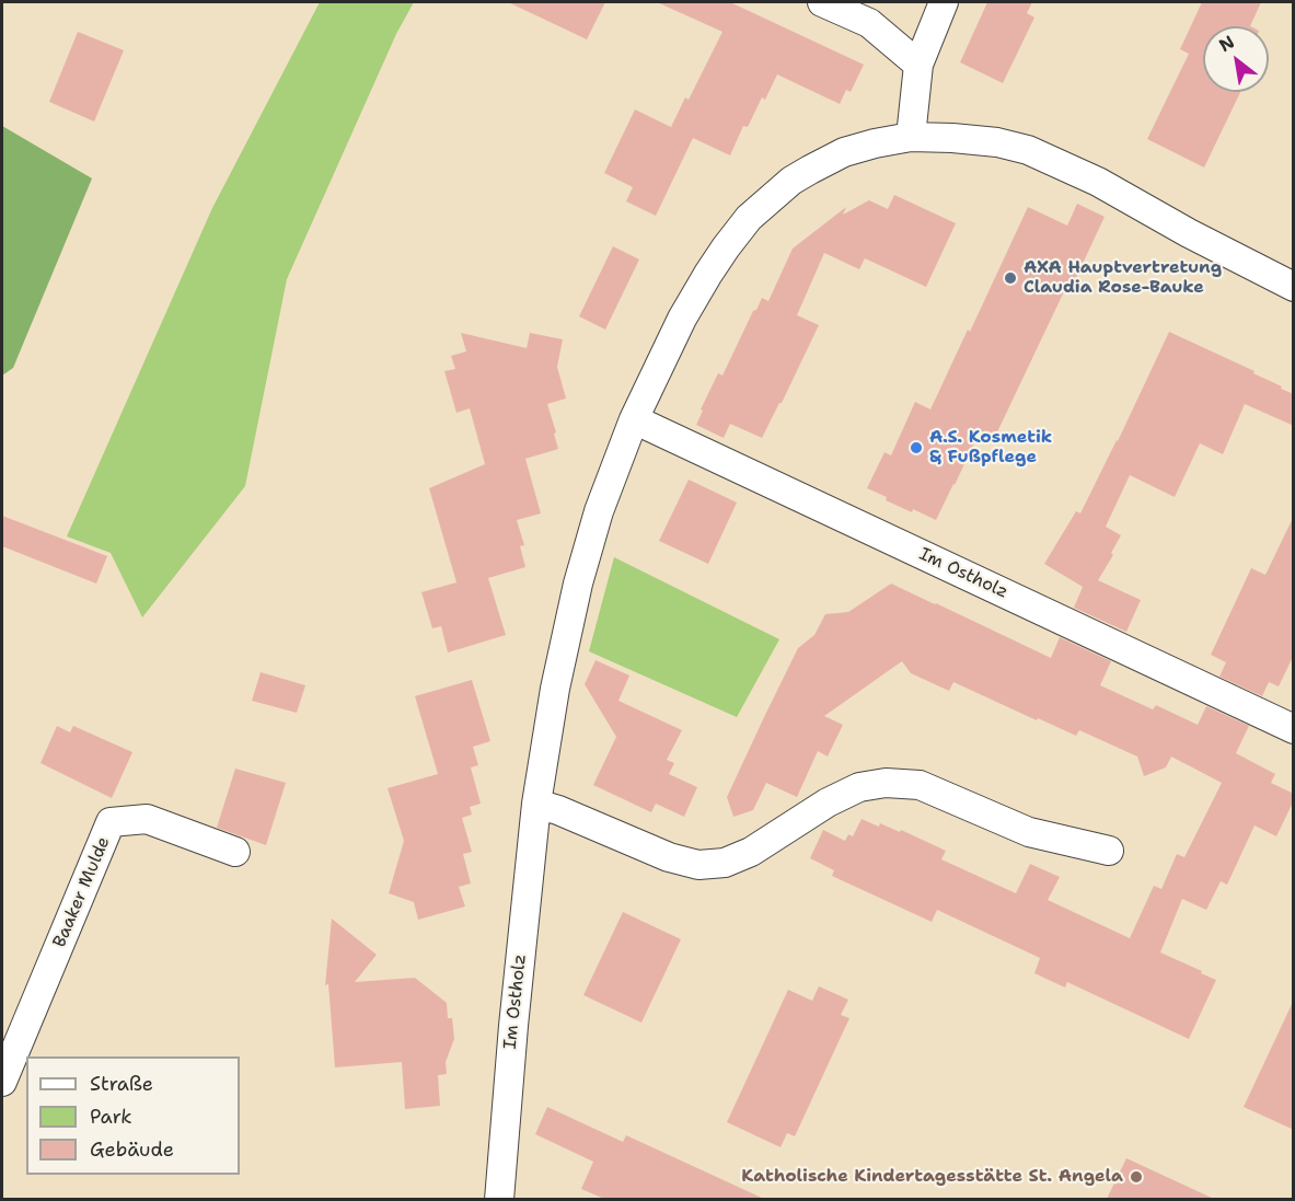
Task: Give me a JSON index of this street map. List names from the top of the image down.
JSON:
{
  "streets": {
    "street": ["Im Ostholz", "Baaker Mulde"]
  },
  "places": ["AXA Hauptvertretung Claudia Rose-Bauke", "A.S. Kosmetik & Fußpflege", "Katholische Kindertagesstätte St. Angela"],
  "legend": ["Straße", "Park", "Gebäude"],
  "north": "top left"
}
